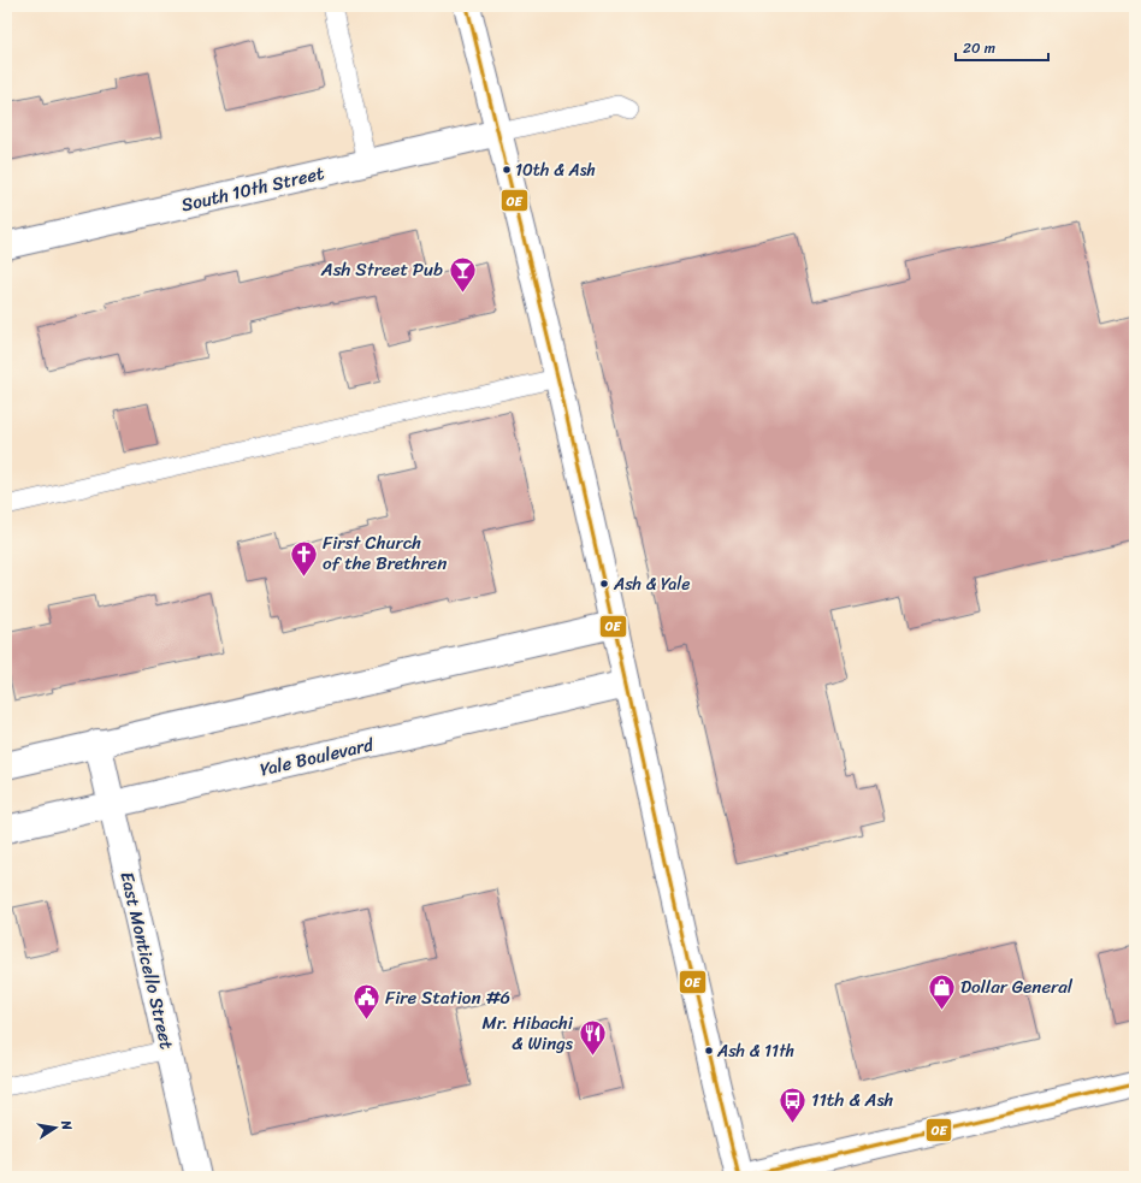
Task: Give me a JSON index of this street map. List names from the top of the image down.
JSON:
{
  "streets": {
    "street": ["South 10th Street", "Yale Boulevard", "East Monticello Street"]
  },
  "crossings": [
    ["Yale Boulevard", "East Monticello Street"]
  ],
  "places": {
    "other": ["10th & Ash", "Ash & Yale", "Ash & 11th"],
    "bar": ["Ash Street Pub"],
    "church": ["First Church of the Brethren"],
    "shop": ["Dollar General"],
    "public building": ["Fire Station #6"],
    "restaurant": ["Mr. Hibachi & Wings"],
    "bus stop": ["11th & Ash"]
  },
  "lines": ["transit line 0E"],
  "scale_bar": "20 m",
  "north": "right"
}
